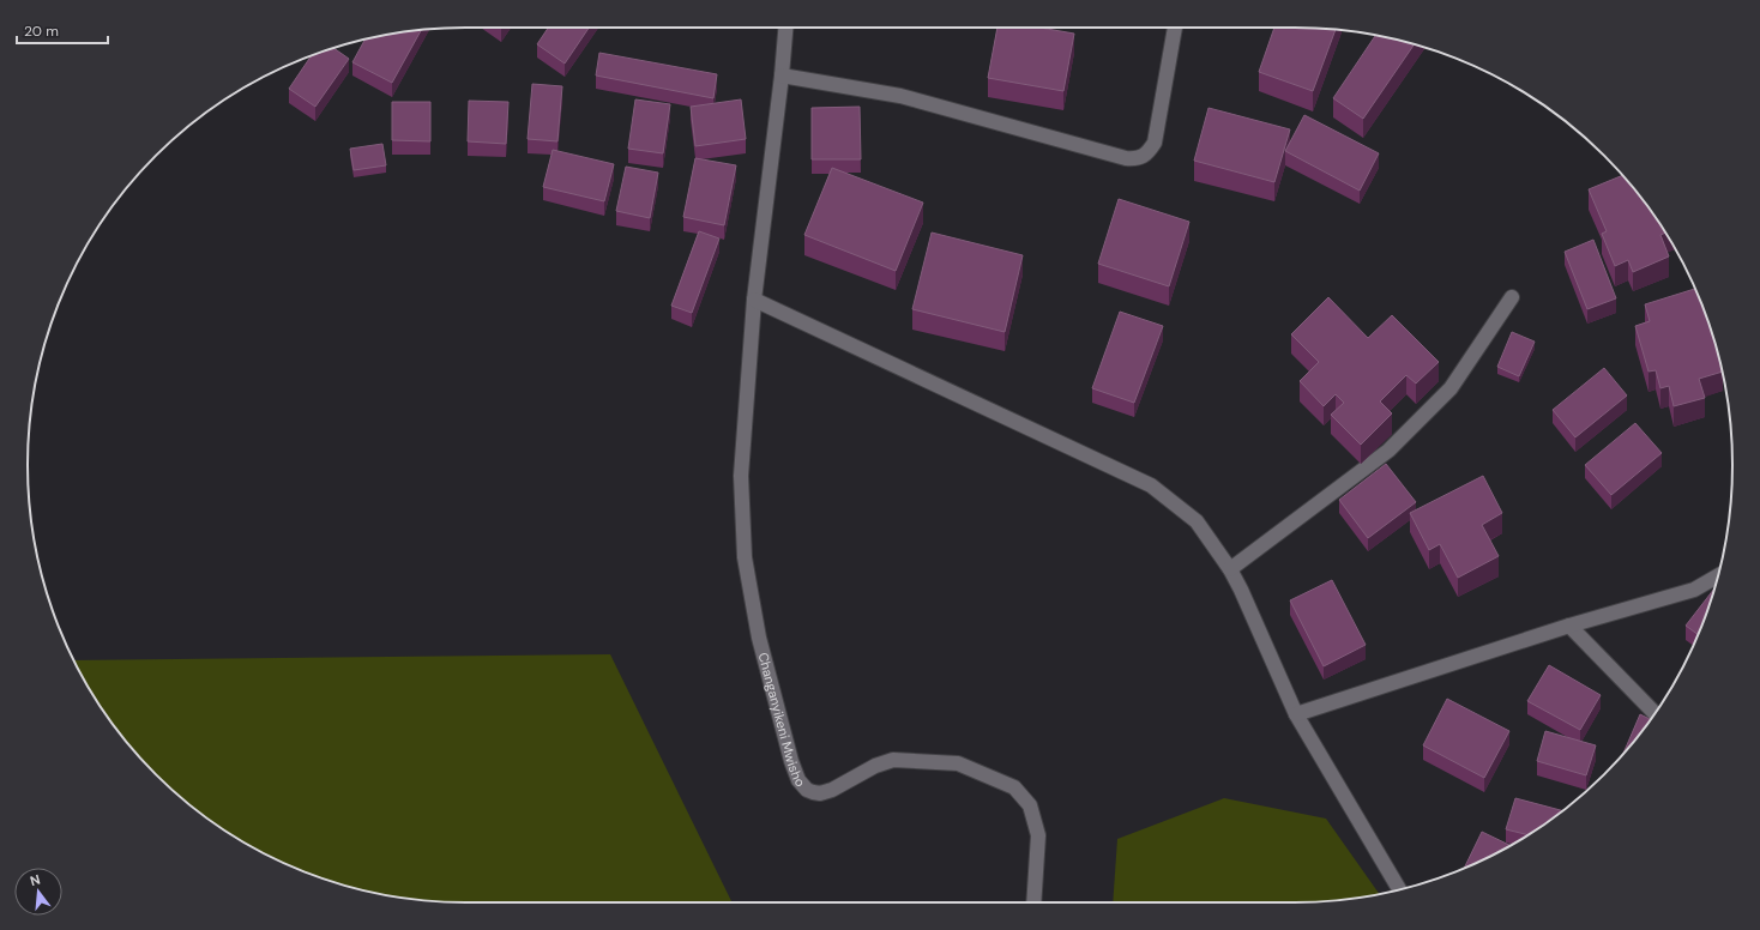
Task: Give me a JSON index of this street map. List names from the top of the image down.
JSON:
{
  "streets": {
    "street": ["Changanyikeni Mwisho"]
  },
  "scale_bar": "20 m",
  "north": "top"
}
